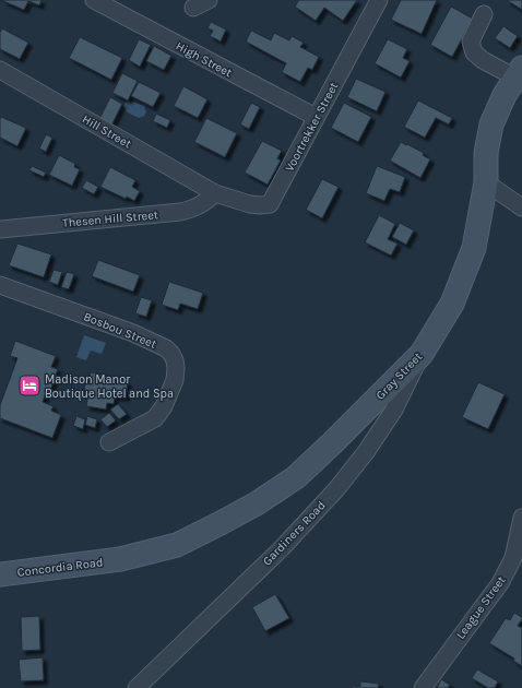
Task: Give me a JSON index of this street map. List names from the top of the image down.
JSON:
{
  "streets": {
    "street": [
      "High Street",
      "Voortrekker Street",
      "Hill Street",
      "Thesen Hill Street",
      "Bosbou Street",
      "Gray Street",
      "Gardiners Road",
      "Concordia Road",
      "League Street"
    ]
  },
  "crossings": [
    ["High Street", "Voortrekker Street"],
    ["Voortrekker Street", "Hill Street"],
    ["Voortrekker Street", "Thesen Hill Street"],
    ["Hill Street", "Thesen Hill Street"],
    ["Gray Street", "Gardiners Road"],
    ["Gray Street", "Concordia Road"]
  ],
  "places": {
    "hotel": ["Madison Manor Boutique Hotel and Spa"]
  }
}
